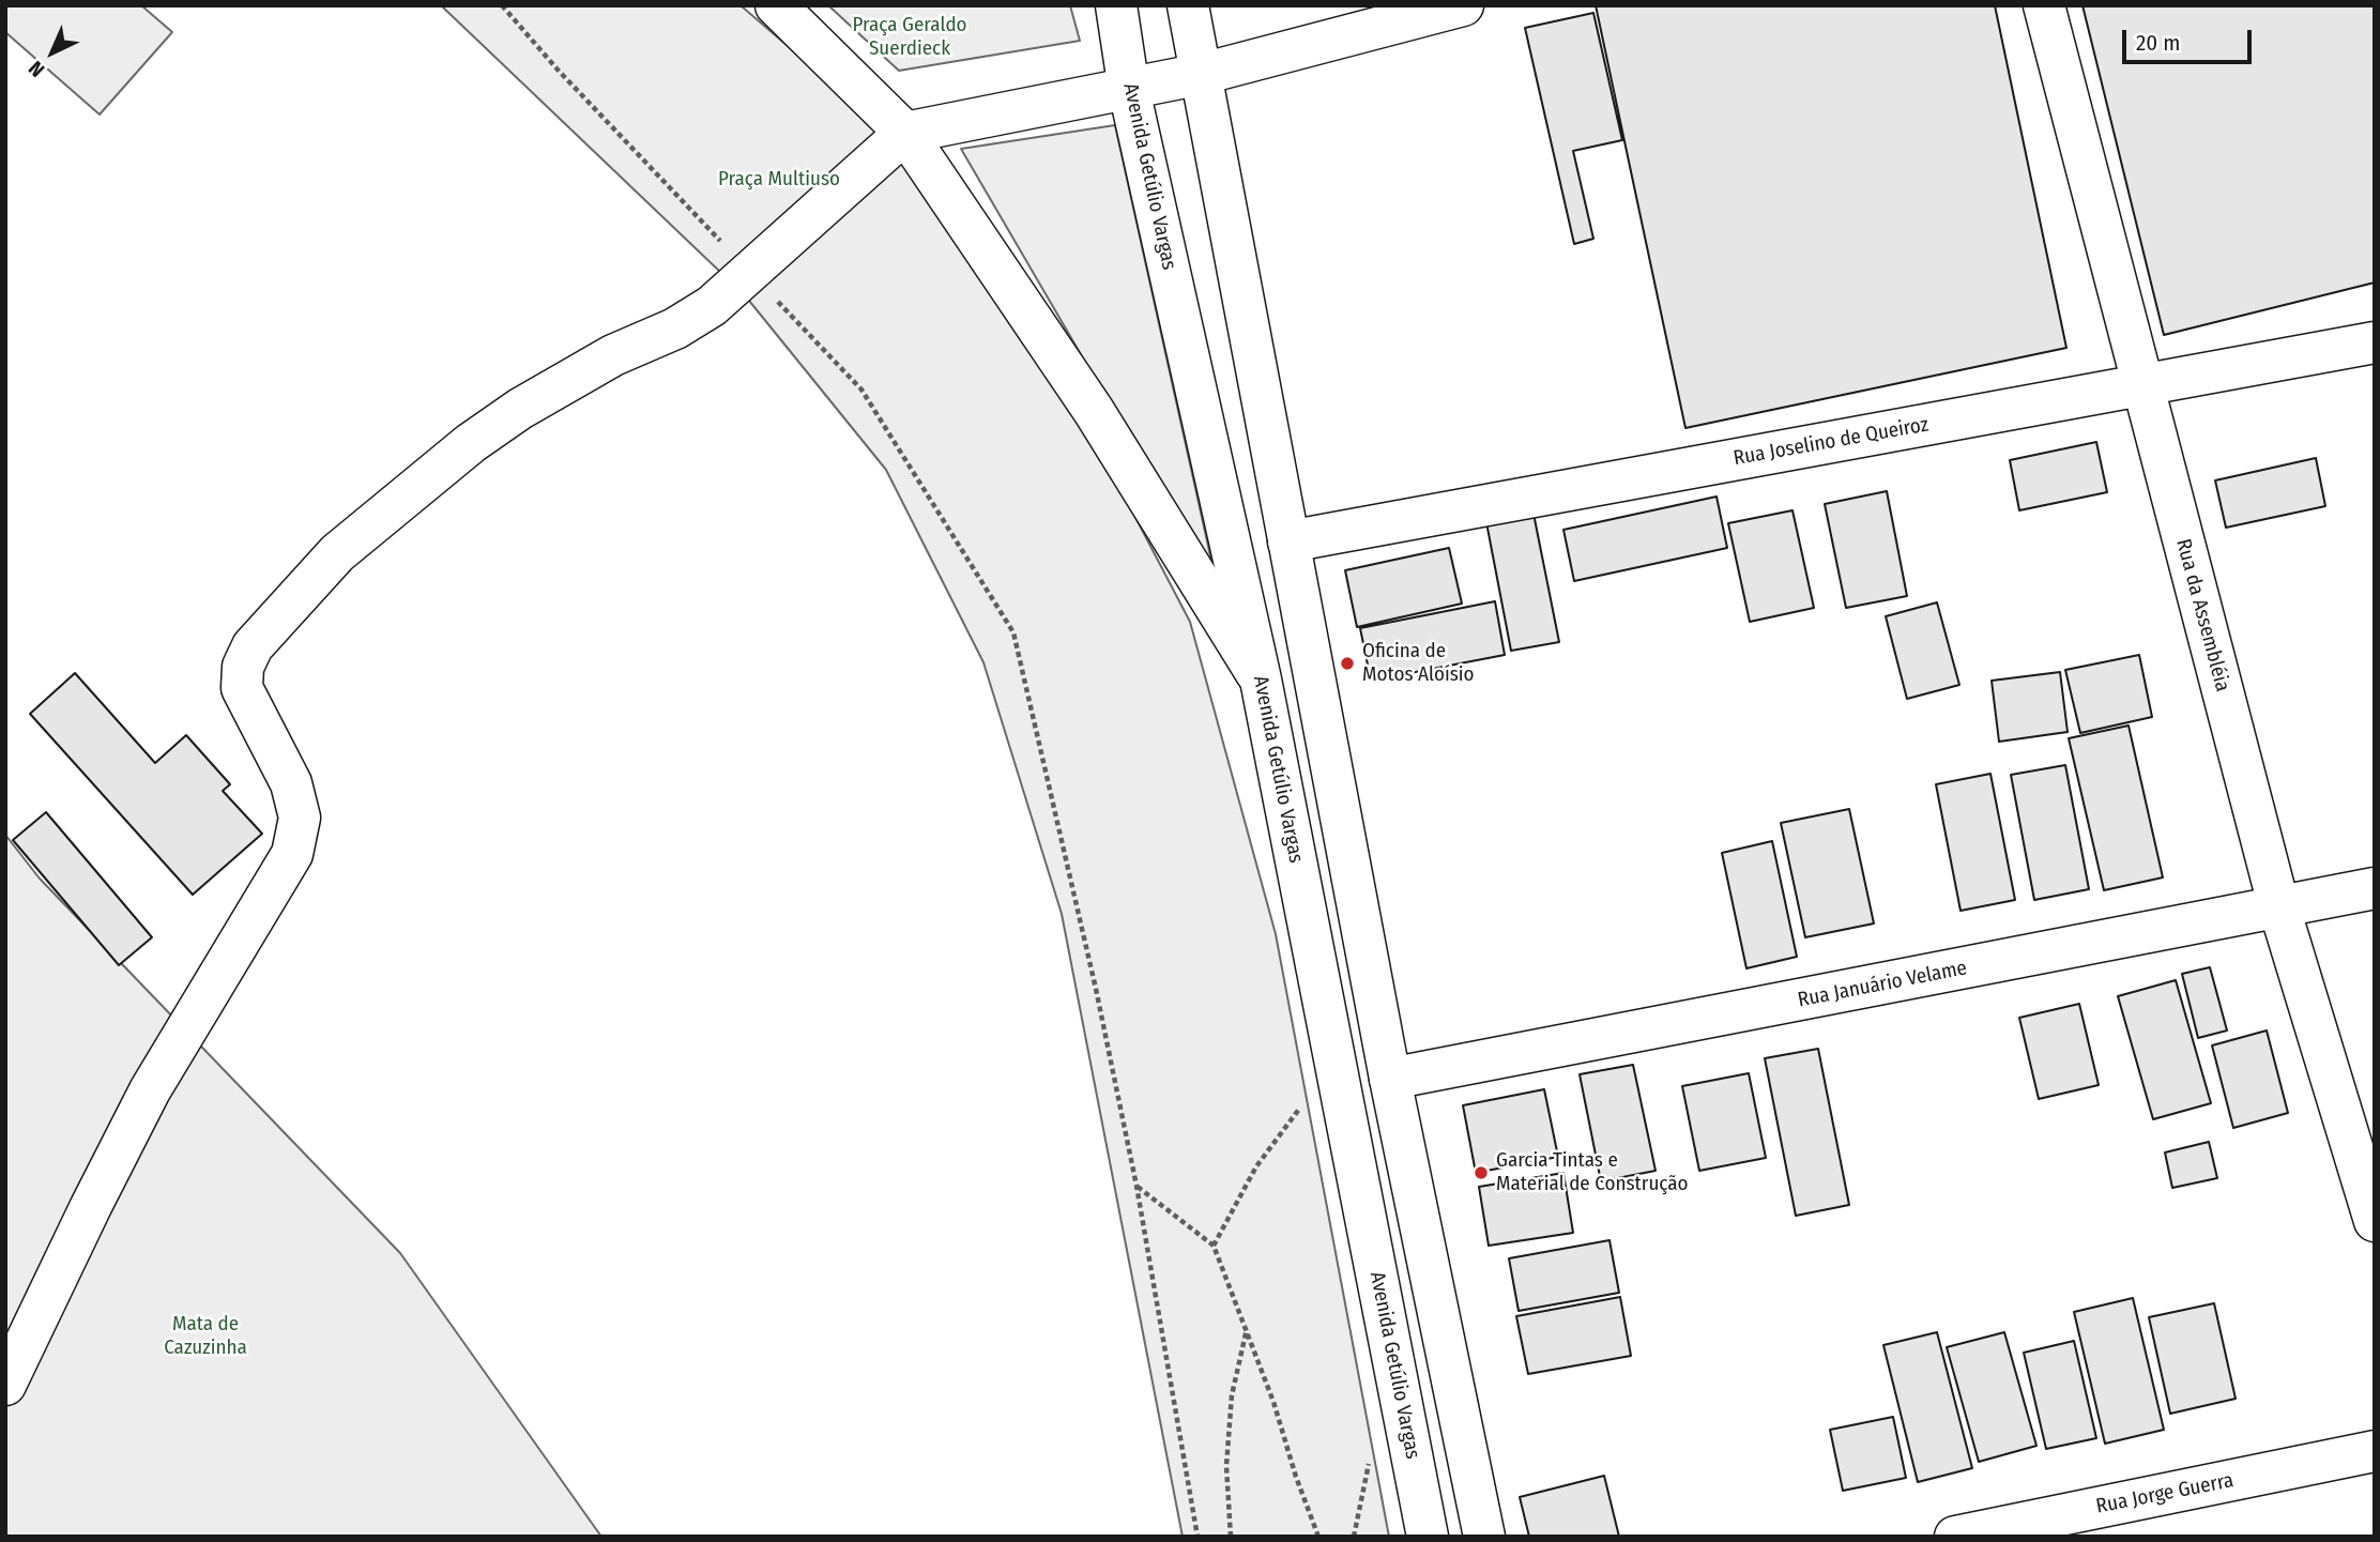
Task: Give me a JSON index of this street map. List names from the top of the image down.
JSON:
{
  "streets": {
    "street": [
      "Avenida Getúlio Vargas",
      "Rua Joselino de Queiroz",
      "Rua da Assembléia",
      "Rua Januário Velame",
      "Rua Jorge Guerra"
    ]
  },
  "crossings": [
    ["Rua Joselino de Queiroz", "Rua da Assembléia"],
    ["Rua da Assembléia", "Rua Januário Velame"]
  ],
  "parks": ["Praça Geraldo Suerdieck", "Praça Multiuso", "Mata de Cazuzinha"],
  "places": ["Oficina de Motos Aloísio", "Garcia Tintas e Material de Construção"],
  "scale_bar": "20 m",
  "north": "bottom left"
}
